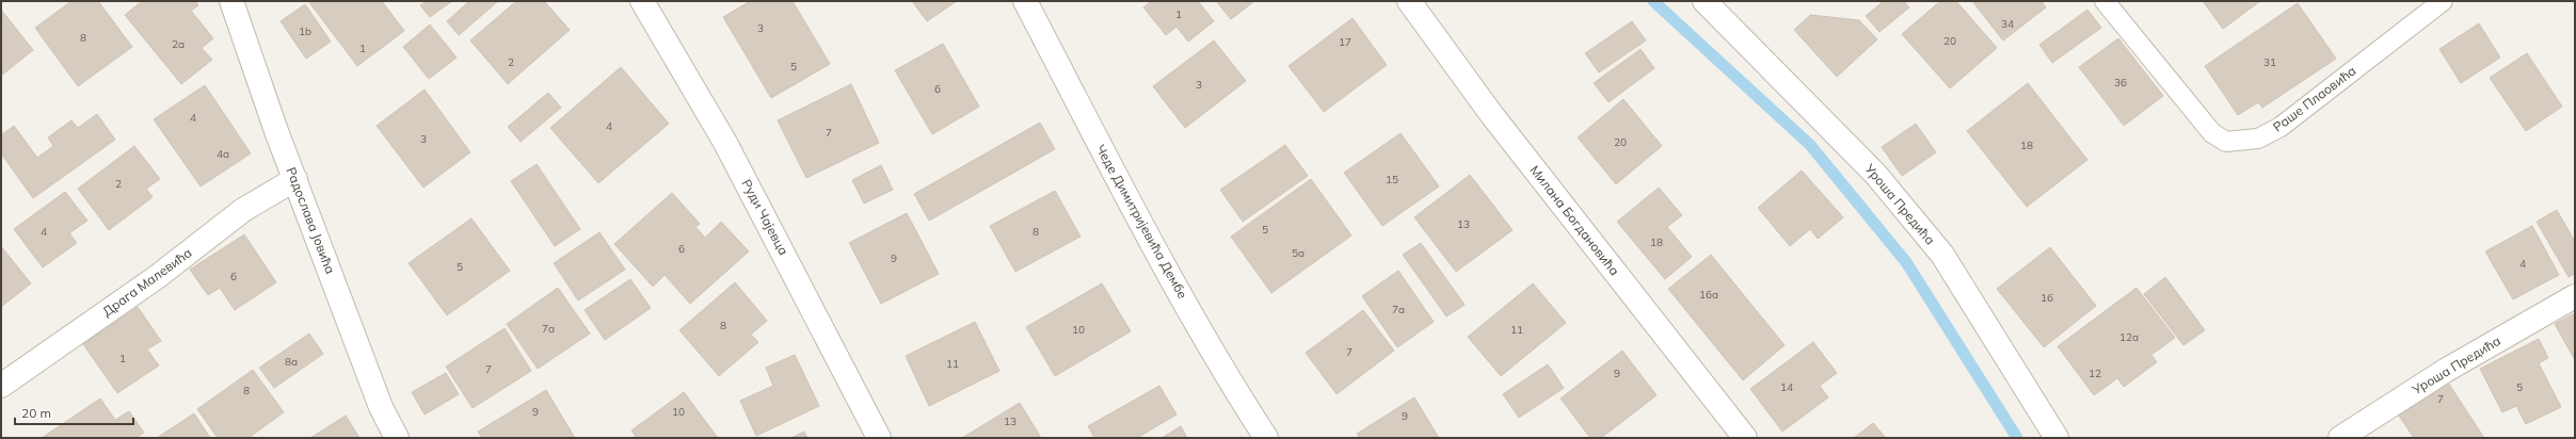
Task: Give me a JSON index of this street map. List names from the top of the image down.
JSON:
{
  "streets": {
    "street": [
      "Уроша Предића",
      "Руди Чајевца",
      "Радослава Јовића",
      "Милана Богдановића",
      "Чеде Димитријевића Дембе",
      "Драга Малевића"
    ],
    "lane": ["Раше Плаовића"]
  },
  "crossings": [
    ["Радослава Јовића", "Драга Малевића"]
  ],
  "house_numbers": [
    "1",
    "34",
    "3",
    "1b",
    "8",
    "20",
    "17",
    "2a",
    "1",
    "2",
    "31",
    "5",
    "36",
    "3",
    "6",
    "4",
    "4",
    "7",
    "3",
    "20",
    "18",
    "4a",
    "15",
    "2",
    "13",
    "5",
    "4",
    "8",
    "18",
    "6",
    "5a",
    "9",
    "4",
    "5",
    "6",
    "16a",
    "16",
    "7a",
    "8",
    "7a",
    "10",
    "11",
    "12a",
    "7",
    "1",
    "8a",
    "11",
    "7",
    "9",
    "12",
    "14",
    "5",
    "8",
    "7",
    "9",
    "10",
    "9",
    "13"
  ],
  "scale_bar": "20 m"
}
